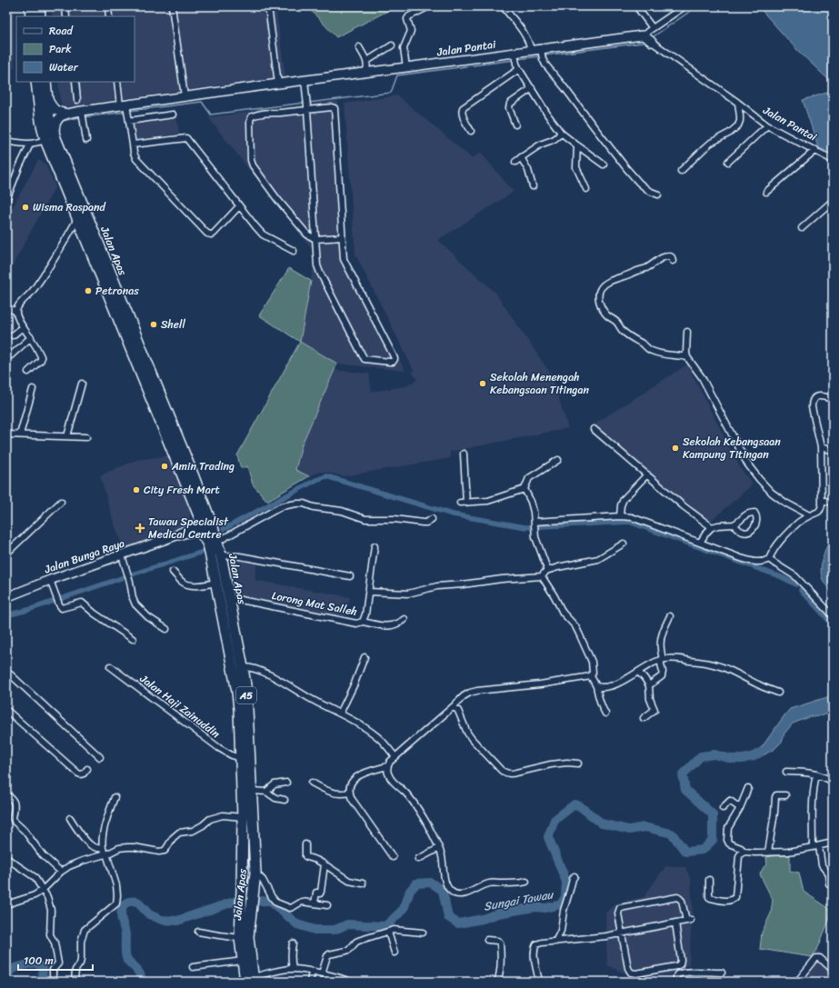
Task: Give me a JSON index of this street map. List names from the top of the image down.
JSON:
{
  "streets": {
    "highway": ["Jalan Apas", "A5"],
    "street": [
      "Jalan Pantai",
      "Jalan Bunga Raya",
      "Lorong Mat Salleh",
      "Jalan Haji Zainuddin"
    ]
  },
  "crossings": [
    ["Jalan Apas", "Lorong Mat Salleh"],
    ["Jalan Apas", "Jalan Haji Zainuddin"]
  ],
  "water": ["Sungai Tawau"],
  "places": {
    "other": [
      "Wisma Raspand",
      "Petronas",
      "Shell",
      "Sekolah Menengah Kebangsaan Titingan",
      "Sekolah Kebangsaan Kampung Titingan",
      "Amin Trading",
      "City Fresh Mart"
    ],
    "health": ["Tawau Specialist Medical Centre"]
  },
  "legend": ["Road", "Park", "Water"],
  "scale_bar": "100 m"
}
